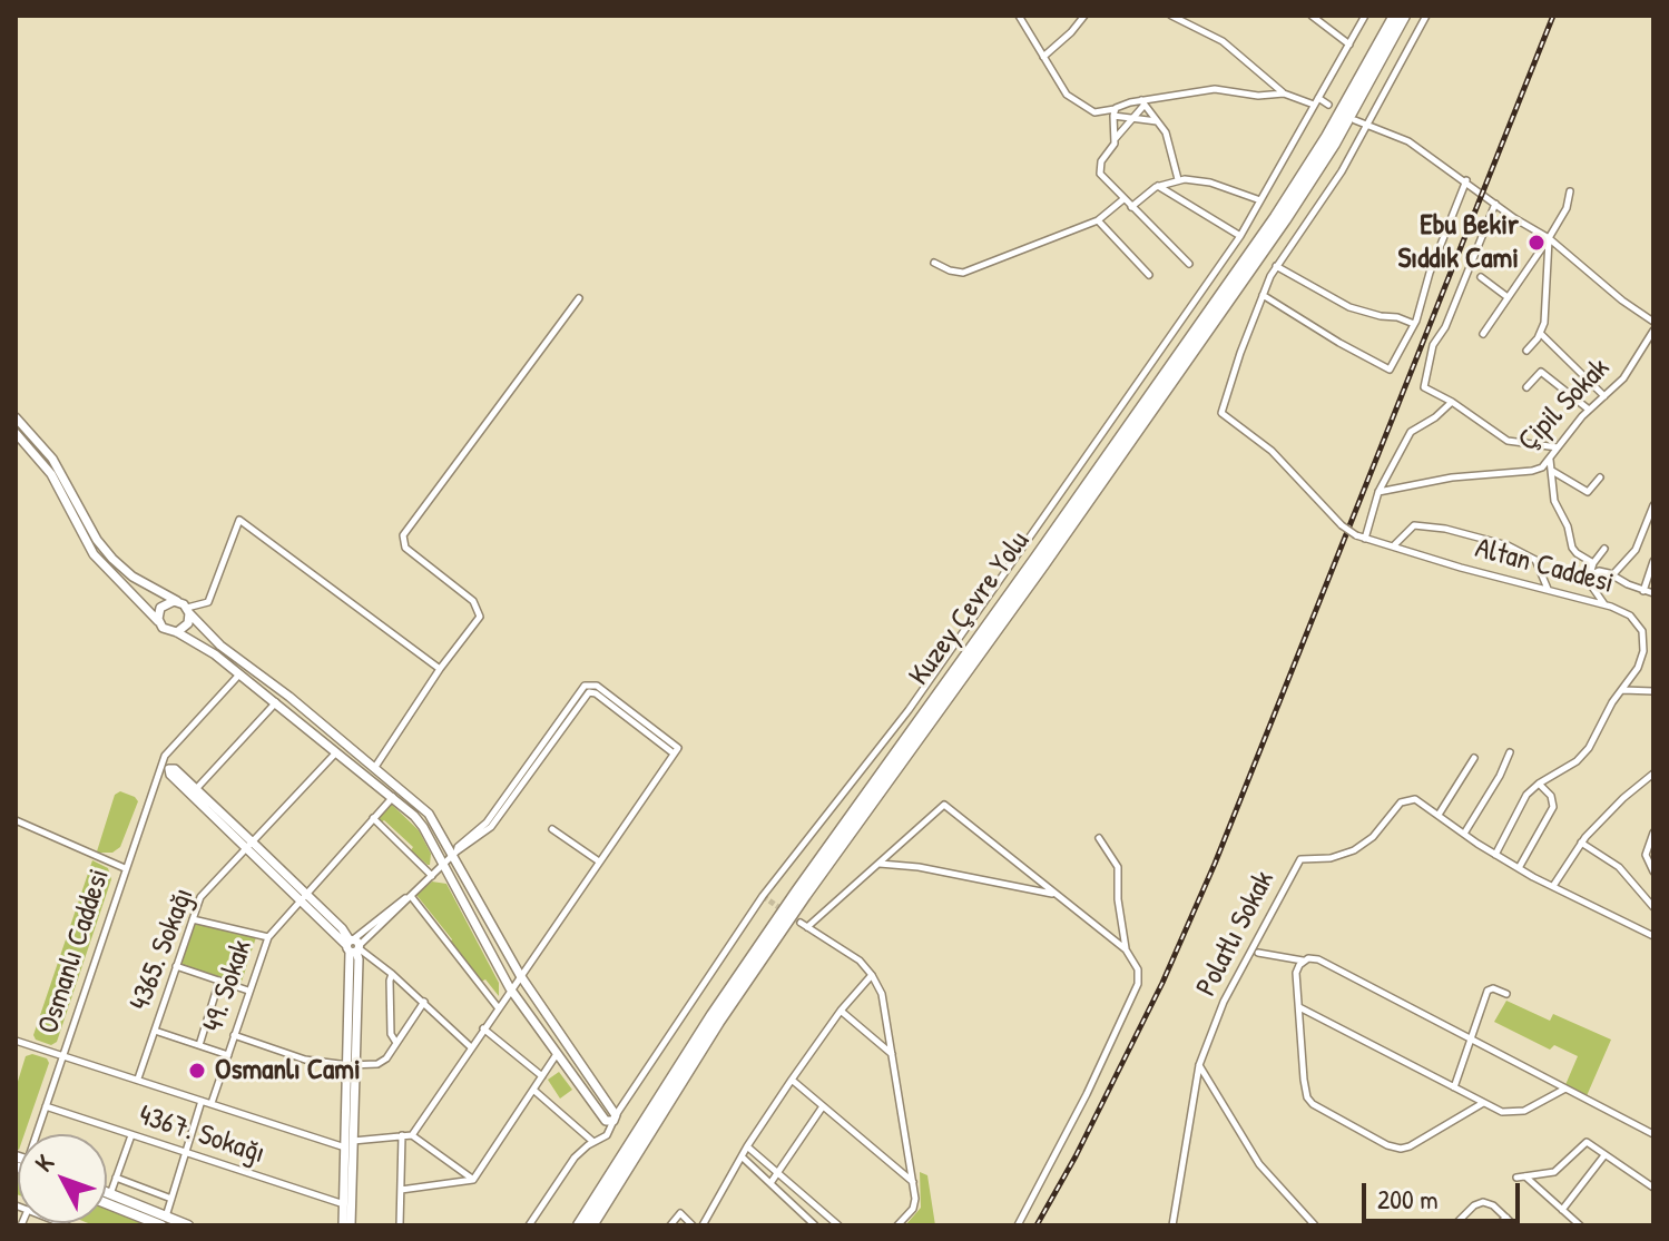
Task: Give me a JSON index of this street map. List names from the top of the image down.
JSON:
{
  "streets": {
    "highway": ["Kuzey Çevre Yolu"],
    "street": [
      "Çipil Sokak",
      "Altan Caddesi",
      "Polatlı Sokak",
      "4365. Sokağı",
      "Osmanlı Caddesi",
      "49. Sokak",
      "4367. Sokağı"
    ]
  },
  "crossings": [
    ["Altan Caddesi", "Polatlı Sokak"],
    ["Osmanlı Caddesi", "4367. Sokağı"]
  ],
  "places": ["Ebu Bekir Sıddık Cami", "Osmanlı Cami"],
  "scale_bar": "200 m",
  "north": "top left"
}
